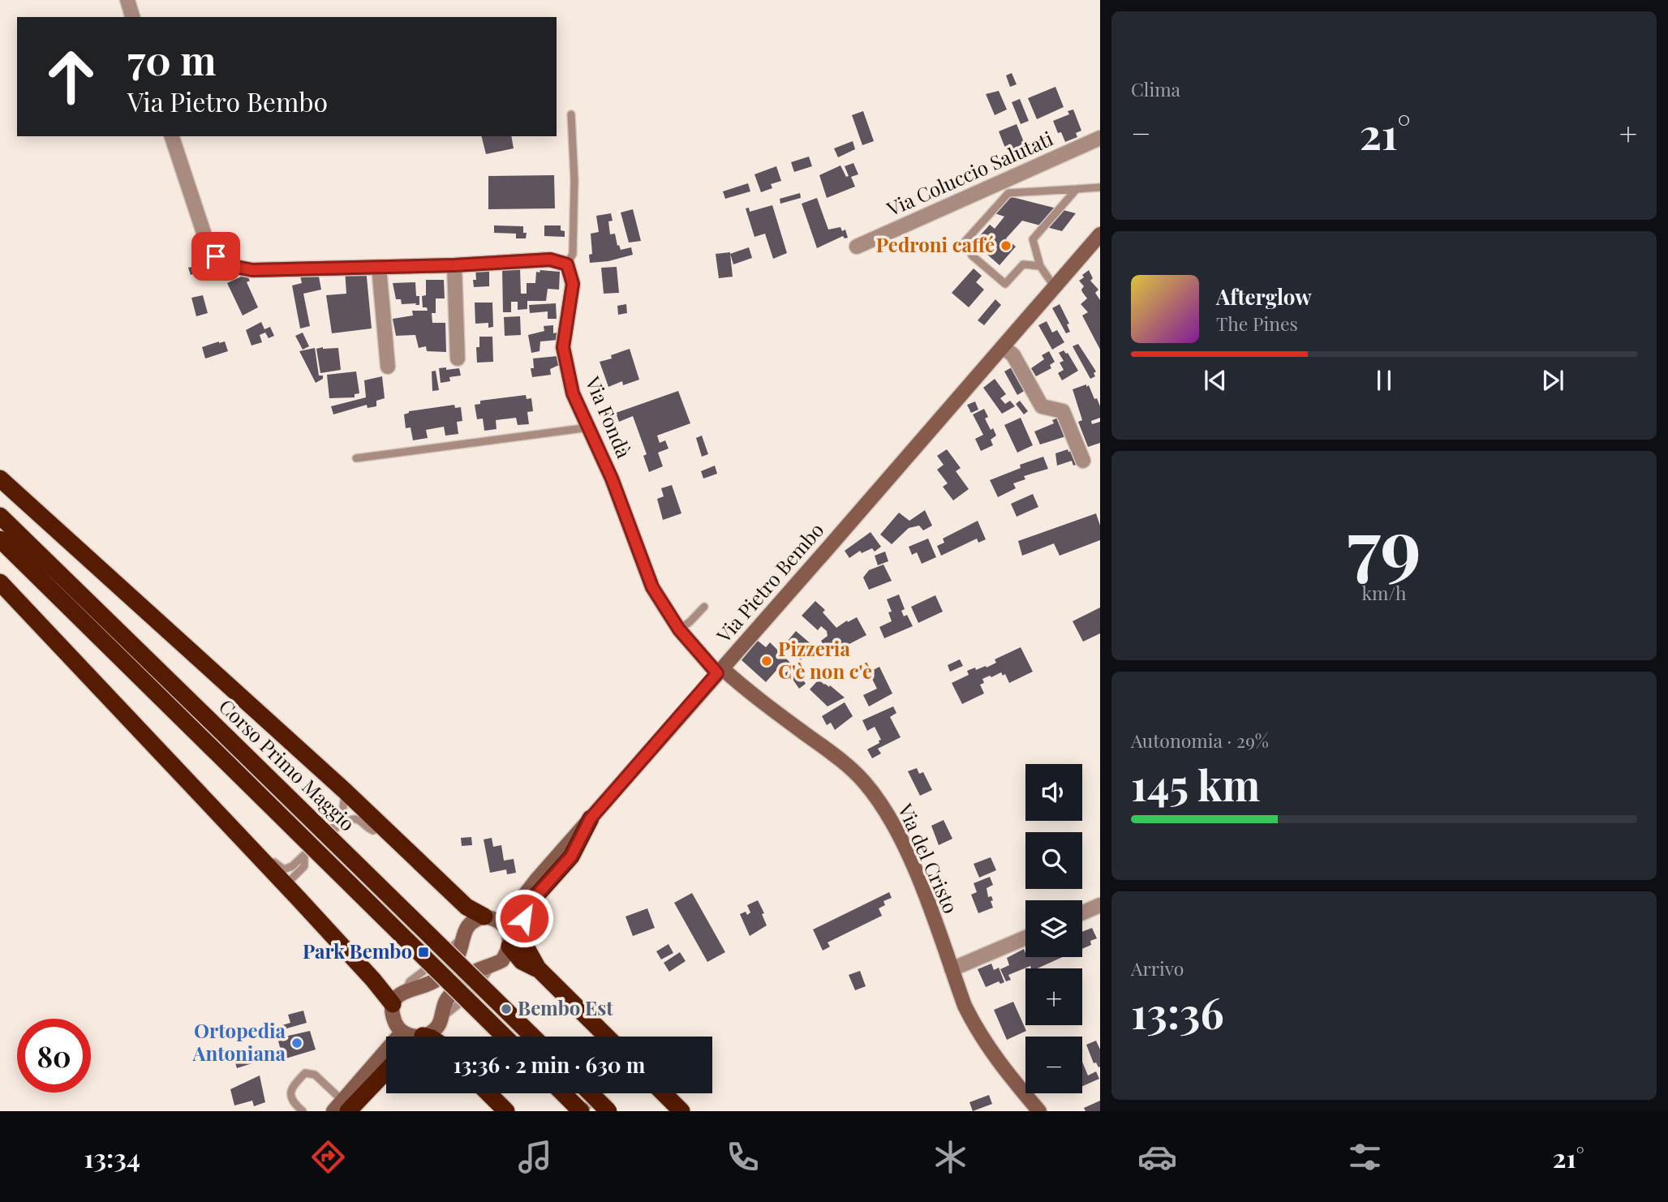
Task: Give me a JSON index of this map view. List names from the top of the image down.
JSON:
{
  "streets": {
    "highway": ["Corso Primo Maggio"],
    "main road": ["Via Pietro Bembo", "Via del Cristo"],
    "street": ["Via Coluccio Salutati", "Via Fondà"]
  },
  "crossings": [
    ["Via Fondà", "Via Pietro Bembo"],
    ["Via Fondà", "Via del Cristo"],
    ["Via Pietro Bembo", "Via del Cristo"]
  ],
  "places": {
    "other": [
      "Pedroni caffé",
      "Pizzeria C'è non c'è",
      "Bembo Est",
      "Ortopedia Antoniana"
    ],
    "transit": ["Park Bembo"]
  },
  "page": {
    "tile": [
      "Clima",
      ["79", "km/h"],
      ["Autonomia · 29%", "145 km"],
      ["Arrivo", "13:36"]
    ],
    "turn": ["70 m", "Via Pietro Bembo"],
    "heat": ["−", "21°", "+"],
    "song": ["Afterglow", "The Pines"],
    "map_buttons": ["+", "−"],
    "limit": "80",
    "trip": "13:36 · 2 min · 630 m",
    "tabs": ["13:34", "21°"]
  }
}
